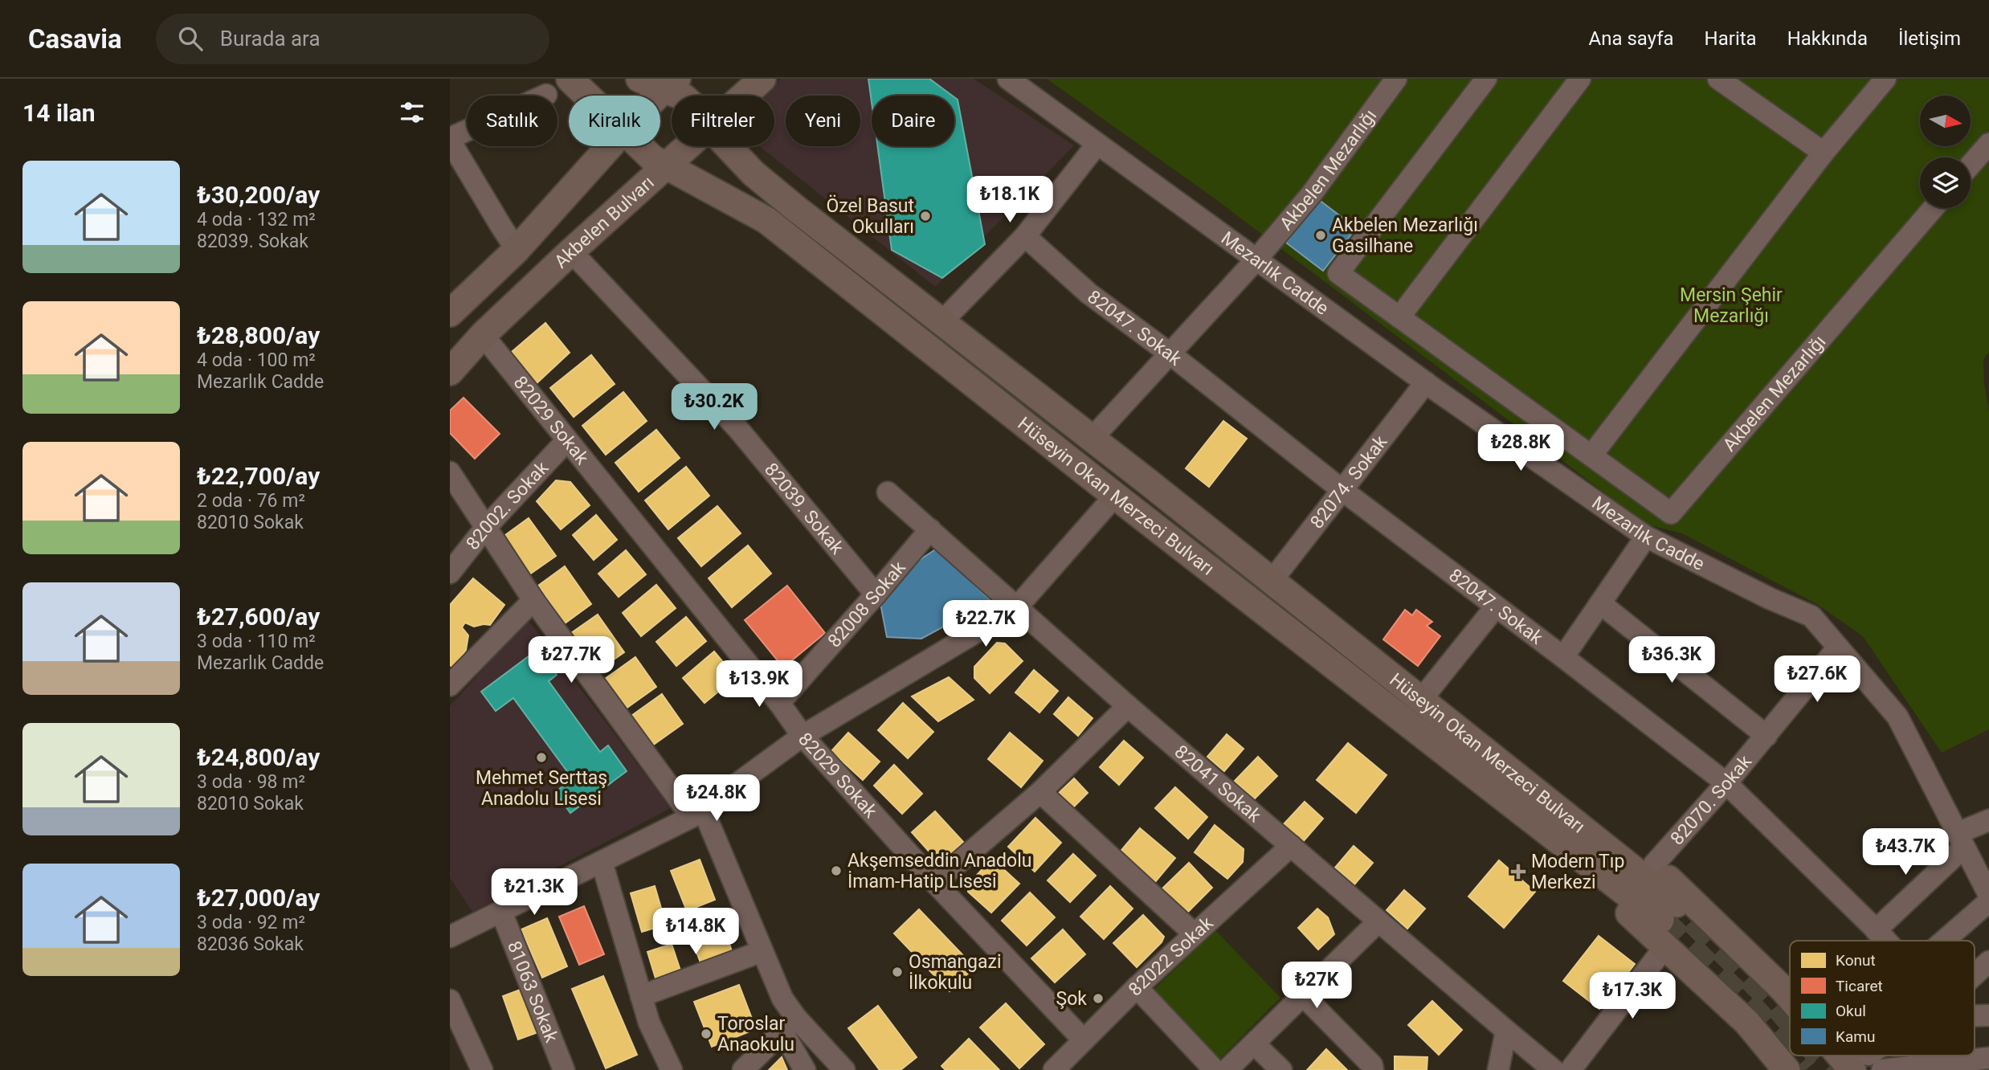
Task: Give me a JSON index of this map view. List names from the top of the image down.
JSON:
{
  "streets": {
    "main road": ["Akbelen Bulvarı", "Hüseyin Okan Merzeci Bulvarı"],
    "street": [
      "Akbelen Mezarlığı",
      "Mezarlık Cadde",
      "82047. Sokak",
      "82029 Sokak",
      "82074. Sokak",
      "82002. Sokak",
      "82039. Sokak",
      "82008 Sokak",
      "82041 Sokak",
      "82070. Sokak",
      "82022 Sokak",
      "81063 Sokak"
    ]
  },
  "crossings": [
    ["Akbelen Mezarlığı", "Mezarlık Cadde"],
    ["Akbelen Mezarlığı", "82047. Sokak"],
    ["Akbelen Mezarlığı", "Hüseyin Okan Merzeci Bulvarı"],
    ["Akbelen Bulvarı", "82029 Sokak"],
    ["Akbelen Bulvarı", "Hüseyin Okan Merzeci Bulvarı"],
    ["Akbelen Bulvarı", "82039. Sokak"],
    ["Mezarlık Cadde", "82074. Sokak"],
    ["Mezarlık Cadde", "82070. Sokak"],
    ["82047. Sokak", "82074. Sokak"],
    ["82047. Sokak", "82070. Sokak"],
    ["82029 Sokak", "82002. Sokak"],
    ["82029 Sokak", "82008 Sokak"],
    ["82029 Sokak", "82022 Sokak"],
    ["82074. Sokak", "Hüseyin Okan Merzeci Bulvarı"],
    ["82039. Sokak", "82008 Sokak"],
    ["82008 Sokak", "82041 Sokak"],
    ["82041 Sokak", "82022 Sokak"]
  ],
  "parks": ["Mersin Şehir Mezarlığı"],
  "places": {
    "other": [
      "Özel Basut Okulları",
      "Akbelen Mezarlığı Gasilhane",
      "Mehmet Serttaş Anadolu Lisesi",
      "Akşemseddin Anadolu İmam-Hatip Lisesi",
      "Osmangazi İlkokulu",
      "Şok",
      "Toroslar Anaokulu"
    ],
    "health": ["Modern Tıp Merkezi"]
  },
  "legend": [
    "Konut",
    "Ticaret",
    "Okul",
    "Kamu"
  ],
  "north": "right",
  "page": {
    "header": "Casavia",
    "search": "Burada ara",
    "nav": [
      "Ana sayfa",
      "Harita",
      "Hakkında",
      "İletişim"
    ],
    "heading": "14 ilan",
    "chip": [
      "Satılık",
      "Kiralık",
      "Filtreler",
      "Yeni",
      "Daire"
    ],
    "list": [
      {
        "name": "₺30,200/ay",
        "note": "4 oda · 132 m² · 82039. Sokak"
      },
      {
        "name": "₺28,800/ay",
        "note": "4 oda · 100 m² · Mezarlık Cadde"
      },
      {
        "name": "₺22,700/ay",
        "note": "2 oda · 76 m² · 82010 Sokak"
      },
      {
        "name": "₺27,600/ay",
        "note": "3 oda · 110 m² · Mezarlık Cadde"
      },
      {
        "name": "₺24,800/ay",
        "note": "3 oda · 98 m² · 82010 Sokak"
      },
      {
        "name": "₺27,000/ay",
        "note": "3 oda · 92 m² · 82036 Sokak"
      }
    ],
    "price": [
      "₺18.1K",
      "₺30.2K",
      "₺28.8K",
      "₺22.7K",
      "₺27.7K",
      "₺36.3K",
      "₺27.6K",
      "₺13.9K",
      "₺24.8K",
      "₺43.7K",
      "₺21.3K",
      "₺14.8K",
      "₺27K",
      "₺17.3K"
    ]
  }
}
